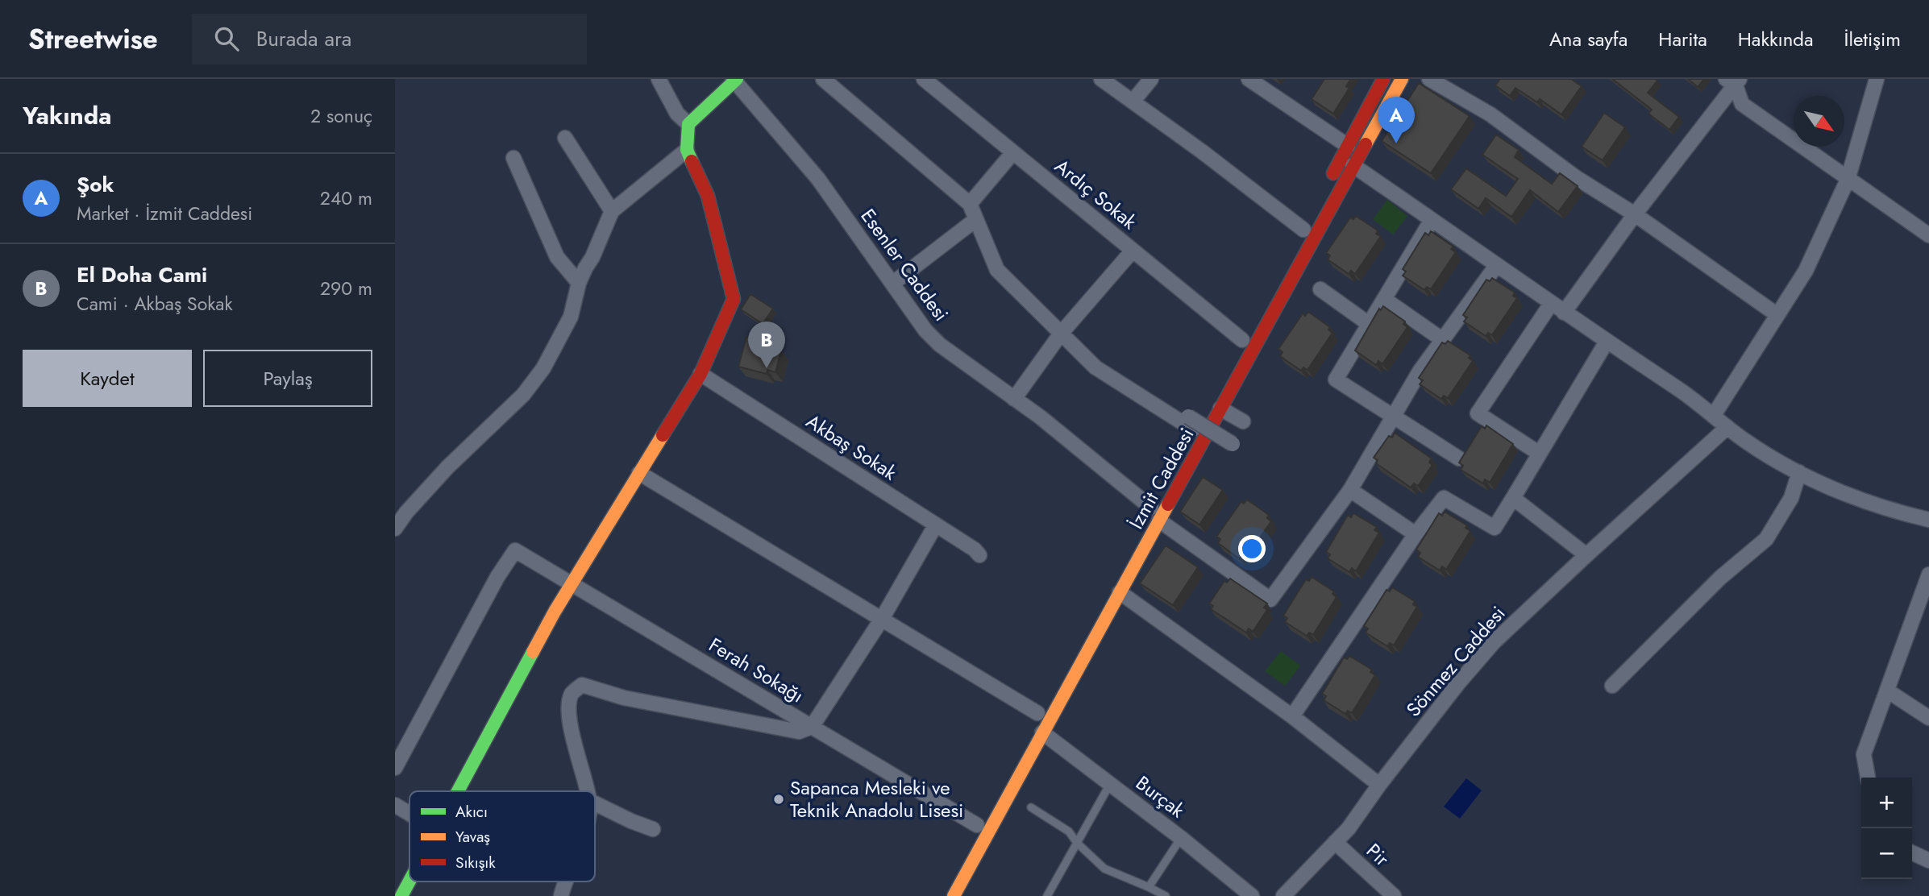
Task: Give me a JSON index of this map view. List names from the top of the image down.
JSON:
{
  "streets": {
    "main road": ["İzmit Caddesi"],
    "street": [
      "Ardıç Sokak",
      "Esenler Caddesi",
      "Akbaş Sokak",
      "Sönmez Caddesi",
      "Ferah Sokağı",
      "Burçak",
      "Pir"
    ]
  },
  "crossings": [
    ["Esenler Caddesi", "İzmit Caddesi"],
    ["İzmit Caddesi", "Burçak"],
    ["Sönmez Caddesi", "Pir"]
  ],
  "places": ["Sapanca Mesleki ve Teknik Anadolu Lisesi"],
  "legend": ["Akıcı", "Yavaş", "Sıkışık"],
  "north": "bottom right",
  "page": {
    "header": "Streetwise",
    "search": "Burada ara",
    "nav": [
      "Ana sayfa",
      "Harita",
      "Hakkında",
      "İletişim"
    ],
    "heading": ["Yakında", "2 sonuç"],
    "pins": ["A", "B"],
    "list": [
      {
        "mark": "A",
        "name": "Şok",
        "note": "Market · İzmit Caddesi",
        "value": "240 m"
      },
      {
        "mark": "B",
        "name": "El Doha Cami",
        "note": "Cami · Akbaş Sokak",
        "value": "290 m"
      }
    ],
    "buttons": ["Kaydet", "Paylaş"],
    "map_buttons": ["+", "−"]
  }
}
